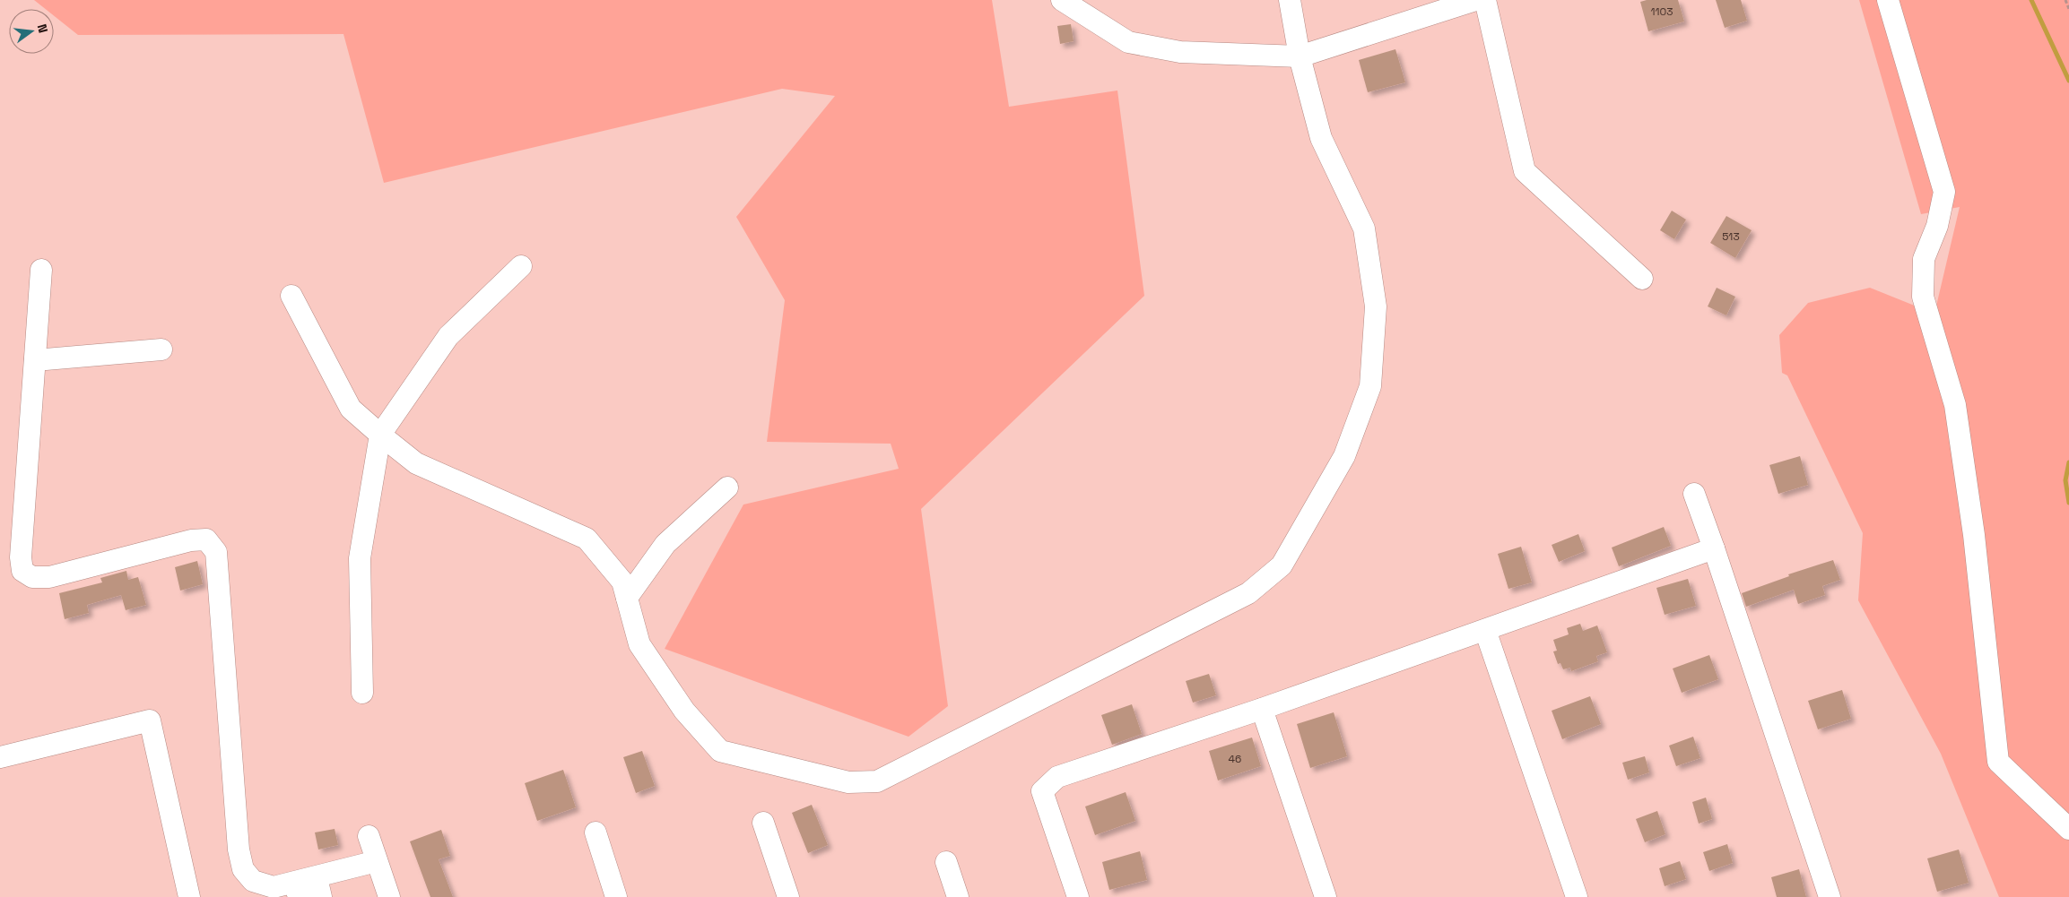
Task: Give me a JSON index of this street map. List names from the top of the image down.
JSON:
{
  "house_numbers": ["1103", "513", "46"],
  "north": "right"
}
